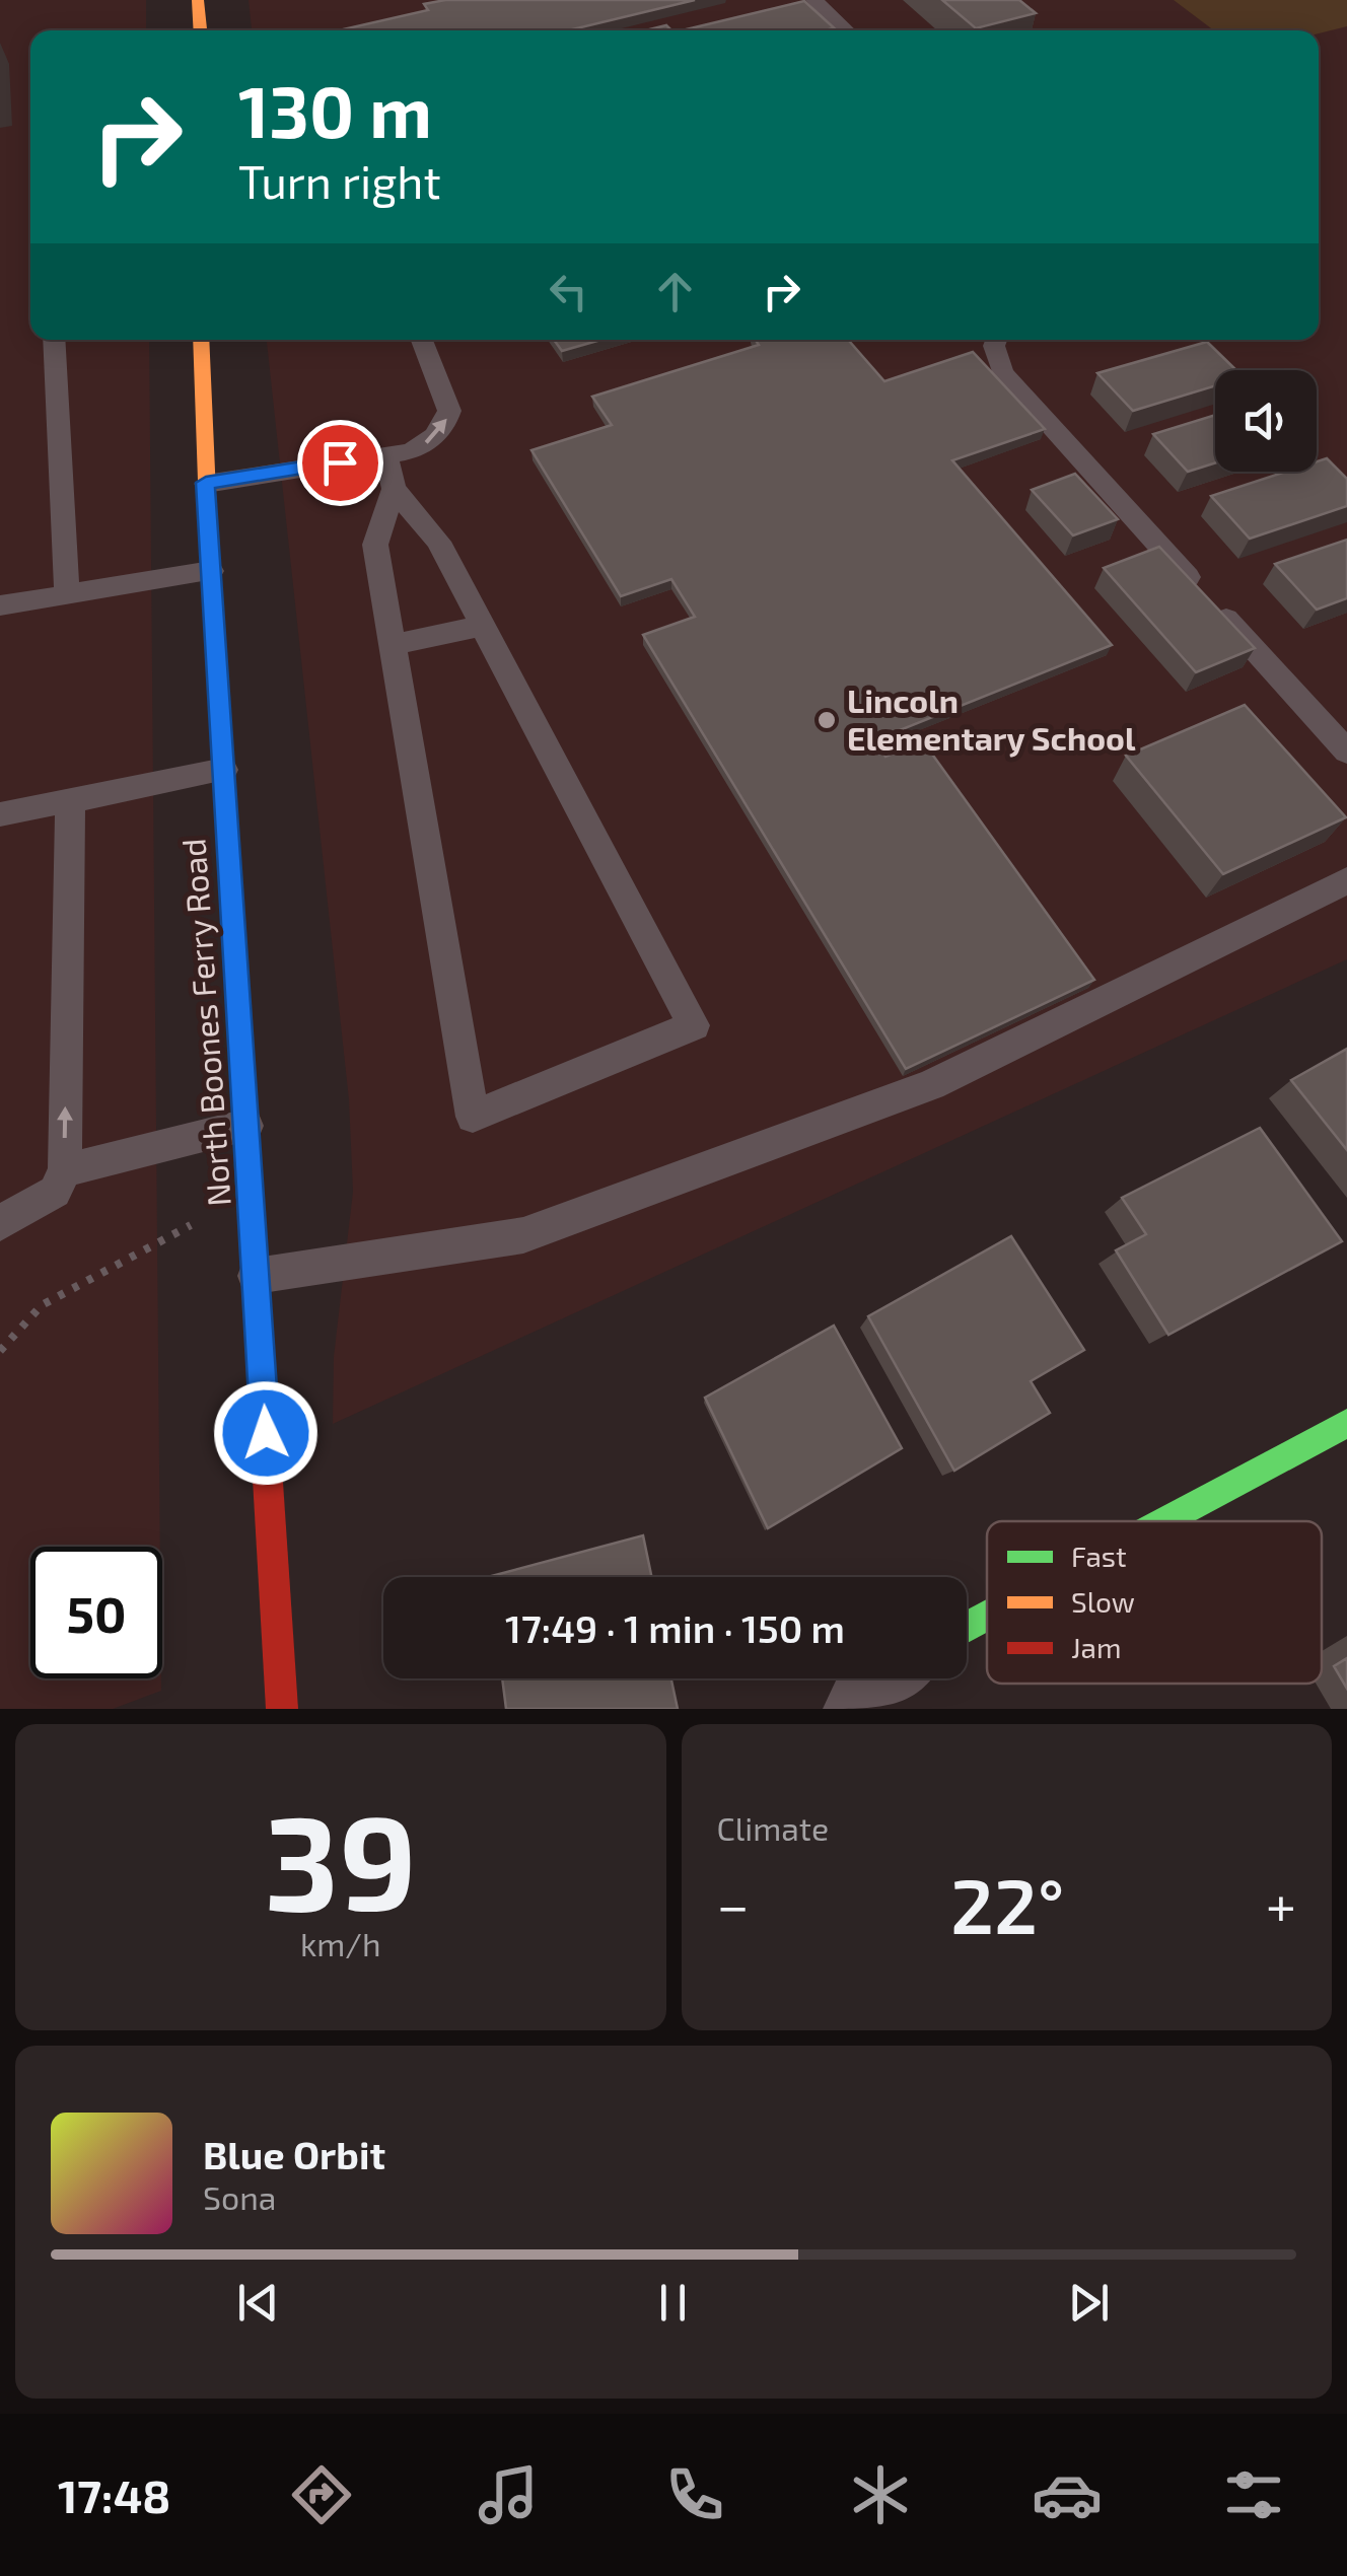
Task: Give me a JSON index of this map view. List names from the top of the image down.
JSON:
{
  "streets": {
    "main road": ["North Boones Ferry Road"]
  },
  "places": ["Lincoln Elementary School"],
  "legend": ["Fast", "Slow", "Jam"],
  "page": {
    "turn": ["130 m", "Turn right"],
    "limit": "50",
    "trip": "17:49 · 1 min · 150 m",
    "tile": [
      ["39", "km/h"],
      "Climate"
    ],
    "heat": ["−", "22°", "+"],
    "song": ["Blue Orbit", "Sona"],
    "tabs": "17:48"
  }
}
